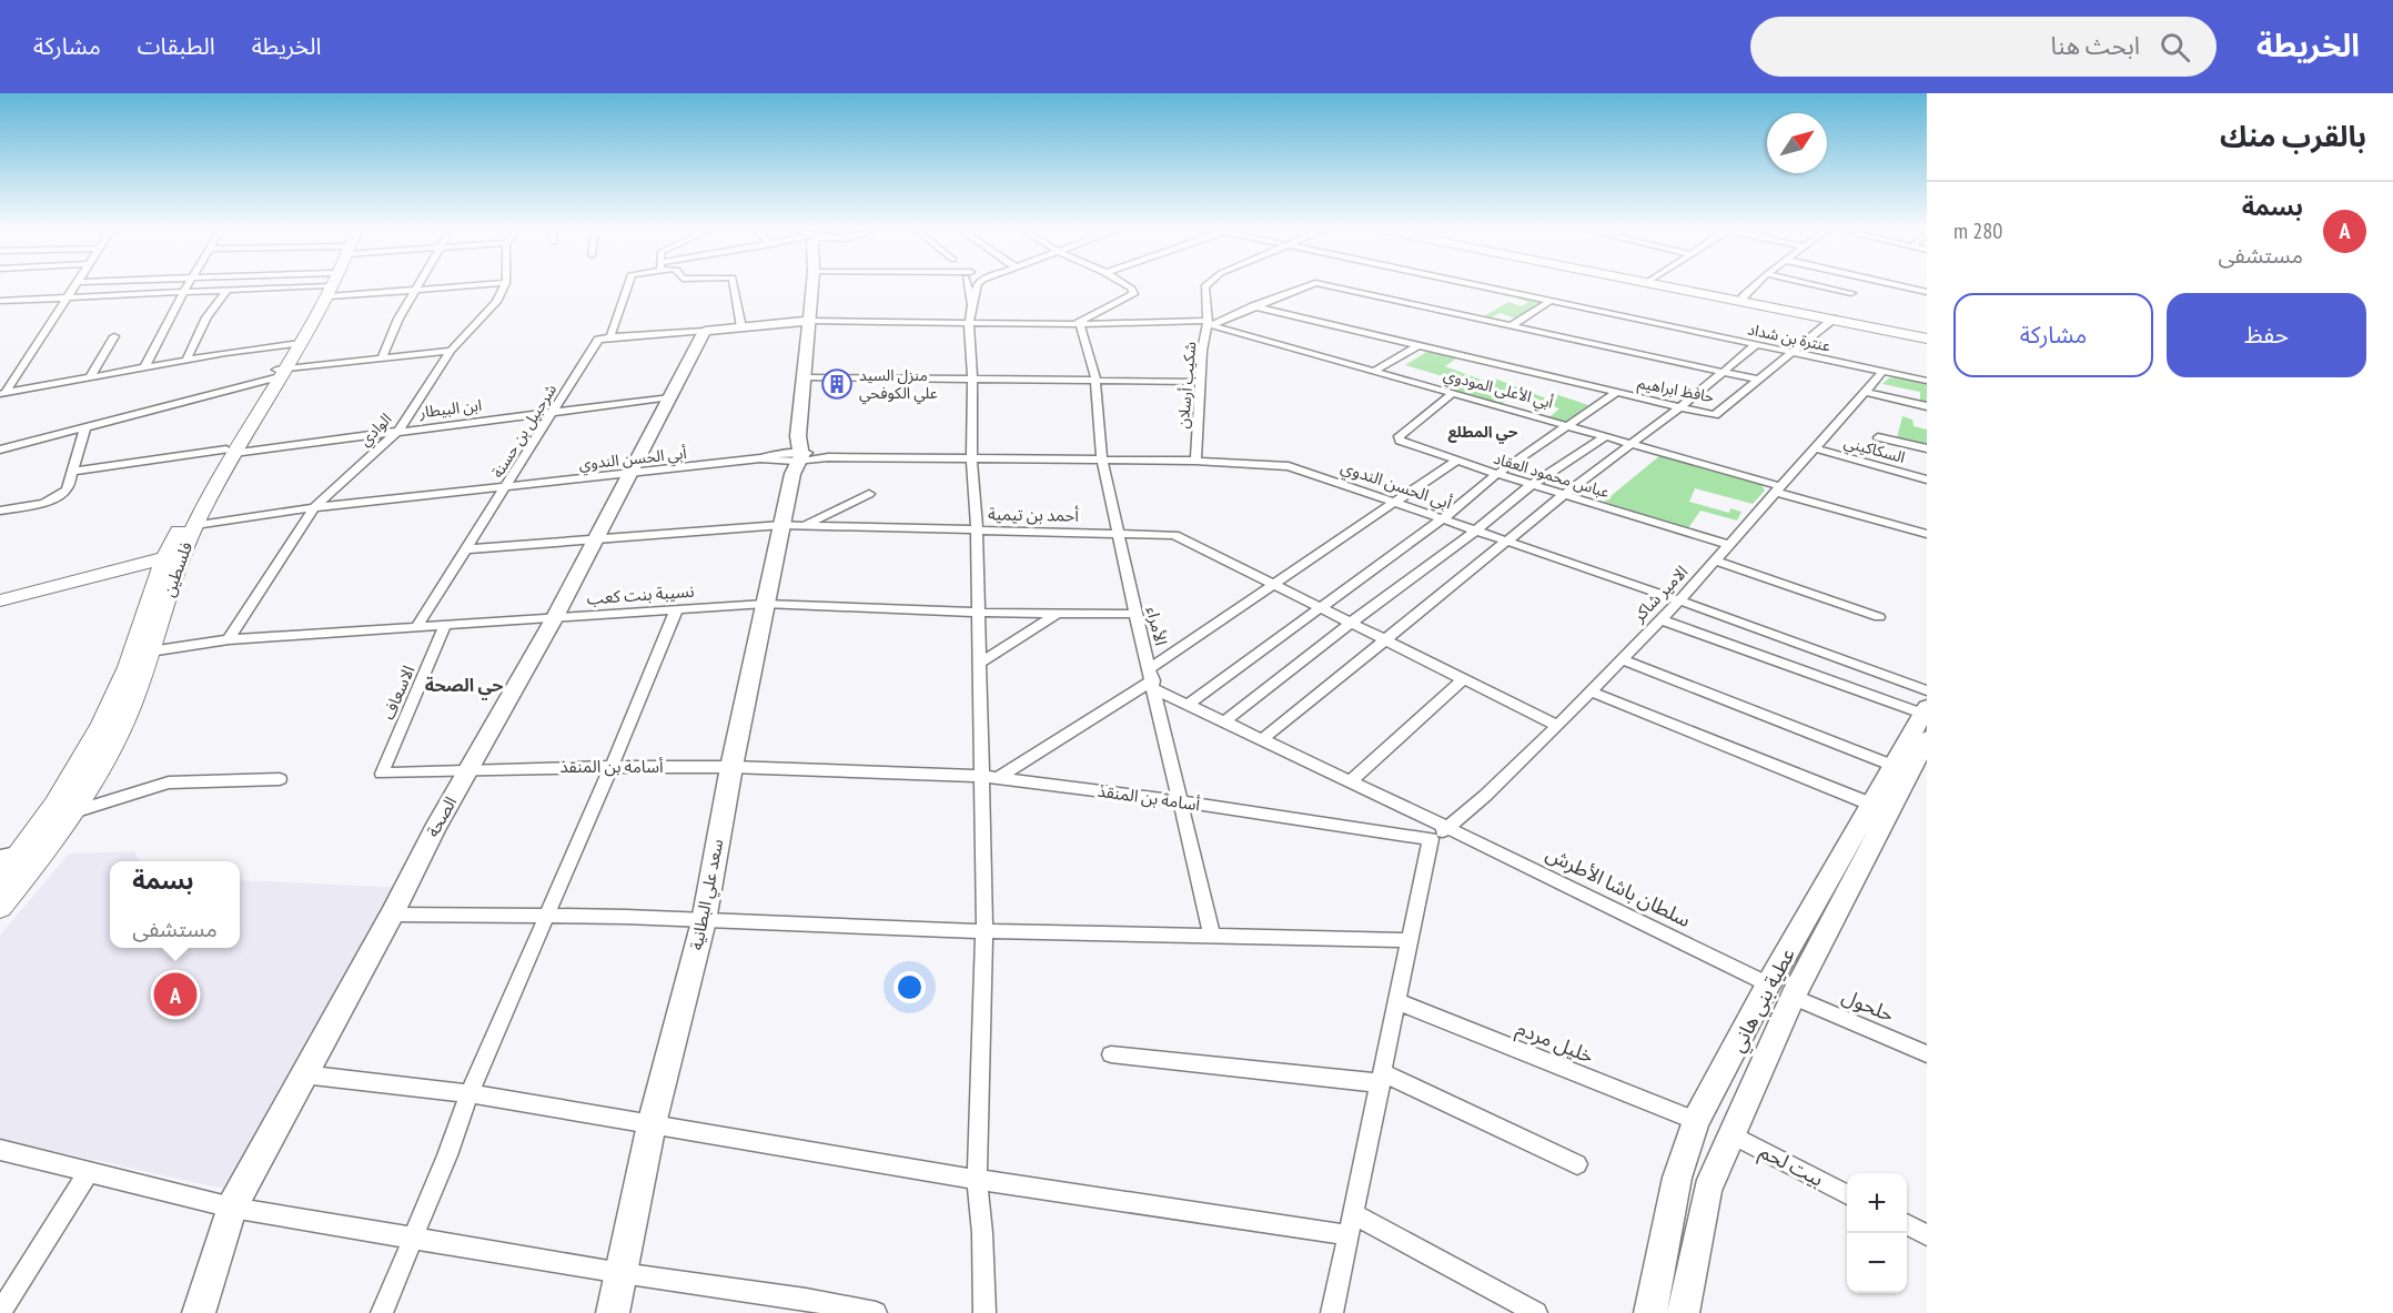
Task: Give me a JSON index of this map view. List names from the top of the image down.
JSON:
{
  "streets": {
    "main road": [
      "أبي الأعلى المودوي",
      "فلسطين",
      "الصحة",
      "سعد علي البطانية",
      "عطية بني هاني"
    ],
    "street": [
      "عنترة بن شداد",
      "شكيب أرسلان",
      "حافظ ابراهيم",
      "ابن البيطار",
      "الوادي",
      "شرحبيل بن حسنة",
      "السكاكيني",
      "أبي الحسن الندوي",
      "عباس محمود العقاد",
      "أحمد بن تيمية",
      "الامير شاكر",
      "نسيبة بنت كعب",
      "الأمراء",
      "الاسعاف",
      "أسامة بن المنقذ",
      "سلطان باشا الأطرش",
      "حلحول",
      "خليل مردم",
      "بيت لحم"
    ]
  },
  "crossings": [
    ["عنترة بن شداد", "حافظ ابراهيم"],
    ["عنترة بن شداد", "الامير شاكر"],
    ["شكيب أرسلان", "أبي الأعلى المودوي"],
    ["شكيب أرسلان", "أبي الحسن الندوي"],
    ["أبي الأعلى المودوي", "حافظ ابراهيم"],
    ["أبي الأعلى المودوي", "عباس محمود العقاد"],
    ["أبي الأعلى المودوي", "الامير شاكر"],
    ["أبي الأعلى المودوي", "الأمراء"],
    ["أبي الأعلى المودوي", "الصحة"],
    ["حافظ ابراهيم", "أبي الحسن الندوي"],
    ["حافظ ابراهيم", "عباس محمود العقاد"],
    ["حافظ ابراهيم", "أحمد بن تيمية"],
    ["حافظ ابراهيم", "سلطان باشا الأطرش"],
    ["ابن البيطار", "الوادي"],
    ["ابن البيطار", "شرحبيل بن حسنة"],
    ["ابن البيطار", "فلسطين"],
    ["ابن البيطار", "الصحة"],
    ["الوادي", "أبي الحسن الندوي"],
    ["الوادي", "نسيبة بنت كعب"],
    ["شرحبيل بن حسنة", "أبي الحسن الندوي"],
    ["شرحبيل بن حسنة", "أحمد بن تيمية"],
    ["شرحبيل بن حسنة", "نسيبة بنت كعب"],
    ["السكاكيني", "الامير شاكر"],
    ["أبي الحسن الندوي", "فلسطين"],
    ["أبي الحسن الندوي", "الامير شاكر"],
    ["أبي الحسن الندوي", "الأمراء"],
    ["أبي الحسن الندوي", "الصحة"],
    ["أبي الحسن الندوي", "سعد علي البطانية"],
    ["أبي الحسن الندوي", "عطية بني هاني"],
    ["عباس محمود العقاد", "الامير شاكر"],
    ["أحمد بن تيمية", "الامير شاكر"],
    ["أحمد بن تيمية", "الأمراء"],
    ["أحمد بن تيمية", "الصحة"],
    ["أحمد بن تيمية", "سعد علي البطانية"],
    ["فلسطين", "نسيبة بنت كعب"],
    ["الامير شاكر", "أسامة بن المنقذ"],
    ["الامير شاكر", "سلطان باشا الأطرش"],
    ["نسيبة بنت كعب", "الأمراء"],
    ["نسيبة بنت كعب", "الاسعاف"],
    ["نسيبة بنت كعب", "الصحة"],
    ["نسيبة بنت كعب", "سعد علي البطانية"],
    ["الأمراء", "أسامة بن المنقذ"],
    ["الأمراء", "سلطان باشا الأطرش"],
    ["الاسعاف", "أسامة بن المنقذ"],
    ["أسامة بن المنقذ", "الصحة"],
    ["أسامة بن المنقذ", "سعد علي البطانية"],
    ["سلطان باشا الأطرش", "عطية بني هاني"],
    ["عطية بني هاني", "خليل مردم"]
  ],
  "districts": ["حي المطلع", "حي الصحة"],
  "places": {
    "building": ["منزل السيد علي الكوفحي"]
  },
  "north": "top right",
  "page": {
    "header": "الخريطة",
    "search": "ابحث هنا",
    "nav": ["الخريطة", "الطبقات", "مشاركة"],
    "heading": "بالقرب منك",
    "list": [
      {
        "mark": "A",
        "name": "بسمة",
        "note": "مستشفى",
        "value": "280 m"
      }
    ],
    "buttons": ["حفظ", "مشاركة"],
    "popup": ["بسمة", "مستشفى"],
    "pins": "A",
    "map_buttons": ["+", "−"]
  }
}
